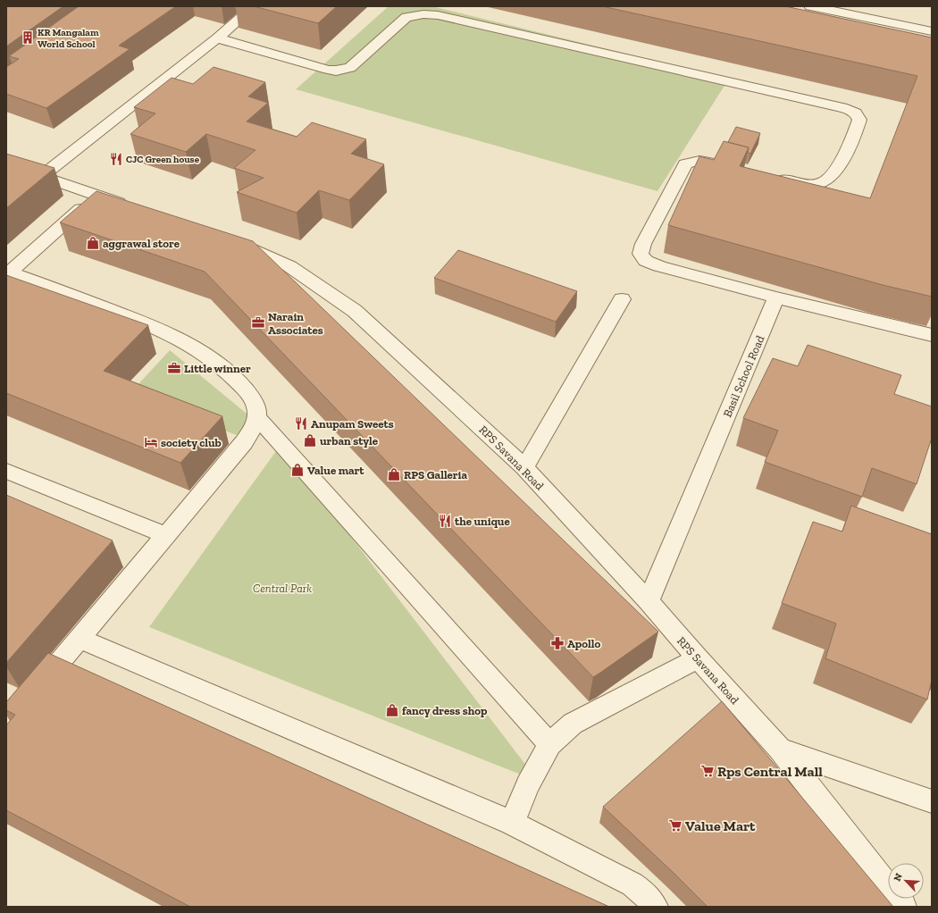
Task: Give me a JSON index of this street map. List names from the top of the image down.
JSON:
{
  "streets": {
    "street": ["Basil School Road", "RPS Savana Road"]
  },
  "crossings": [
    ["Basil School Road", "RPS Savana Road"]
  ],
  "parks": ["Central Park"],
  "places": {
    "building": ["KR Mangalam World School"],
    "restaurant": ["CJC Green house", "Anupam Sweets", "the unique"],
    "shop": [
      "aggrawal store",
      "urban style",
      "Value mart",
      "RPS Galleria",
      "fancy dress shop"
    ],
    "office": ["Narain Associates", "Little winner"],
    "hotel": ["society club"],
    "pharmacy": ["Apollo"],
    "supermarket": ["Rps Central Mall", "Value Mart"]
  },
  "north": "top left"
}
